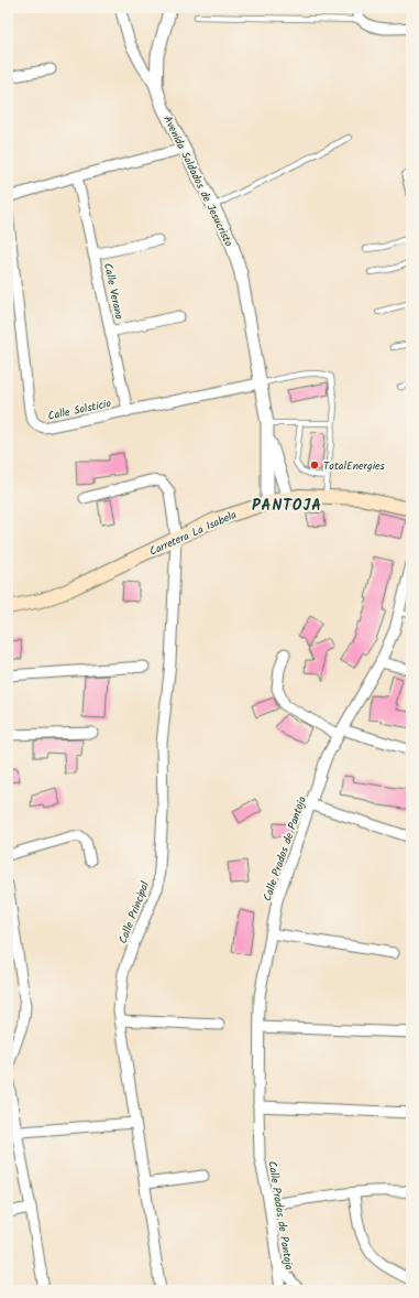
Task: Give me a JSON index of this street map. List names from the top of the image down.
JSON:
{
  "streets": {
    "main road": ["Carretera La Isabela"],
    "street": [
      "Avenida Soldados de Jesucristo",
      "Calle Verano",
      "Calle Solsticio",
      "Calle Prados de Pantoja",
      "Calle Principal"
    ]
  },
  "crossings": [
    ["Avenida Soldados de Jesucristo", "Calle Solsticio"],
    ["Avenida Soldados de Jesucristo", "Carretera La Isabela"],
    ["Calle Verano", "Calle Solsticio"],
    ["Carretera La Isabela", "Calle Principal"]
  ],
  "districts": ["PANTOJA"],
  "places": ["TotalEnergies"]
}
